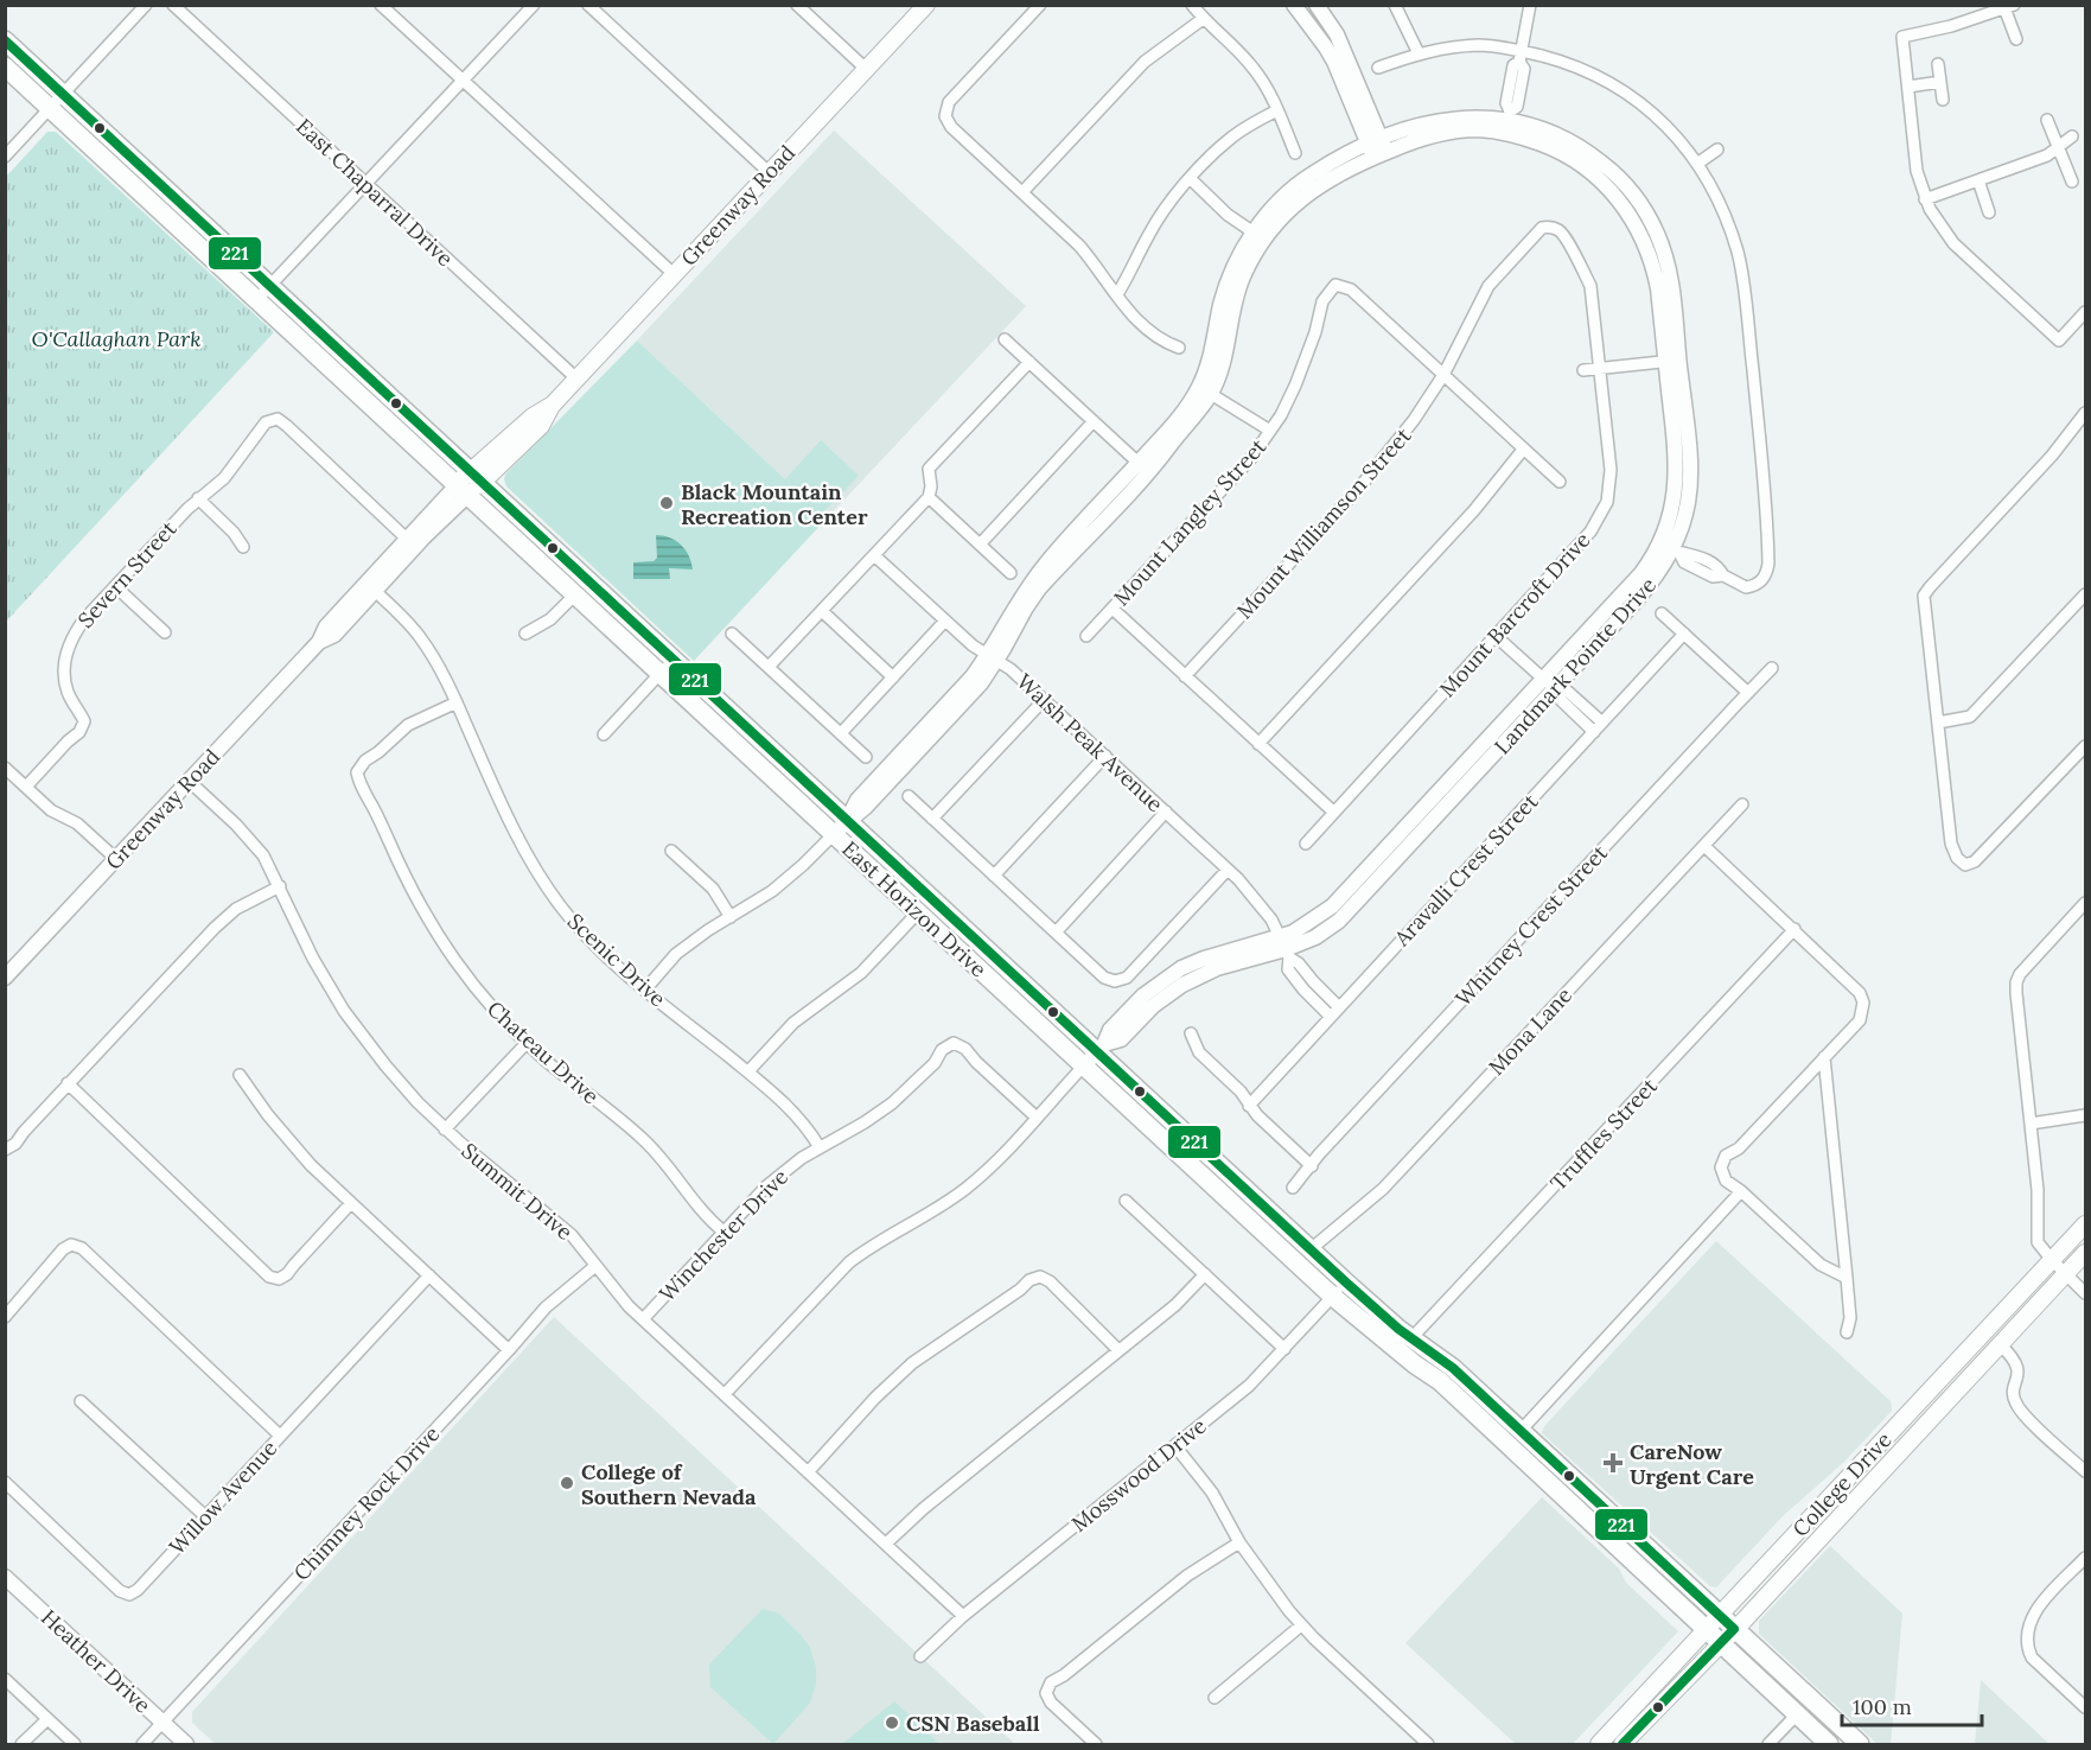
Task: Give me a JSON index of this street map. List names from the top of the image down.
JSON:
{
  "streets": {
    "main road": ["Greenway Road", "East Horizon Drive", "College Drive"],
    "street": [
      "East Chaparral Drive",
      "Mount Langley Street",
      "Mount Williamson Street",
      "Severn Street",
      "Mount Barcroft Drive",
      "Landmark Pointe Drive",
      "Walsh Peak Avenue",
      "Aravalli Crest Street",
      "Whitney Crest Street",
      "Scenic Drive",
      "Mona Lane",
      "Chateau Drive",
      "Truffles Street",
      "Summit Drive",
      "Winchester Drive",
      "Mosswood Drive",
      "Willow Avenue",
      "Chimney Rock Drive",
      "Heather Drive"
    ]
  },
  "crossings": [
    ["East Chaparral Drive", "Greenway Road"],
    ["Greenway Road", "Severn Street"],
    ["Greenway Road", "East Horizon Drive"],
    ["Greenway Road", "Scenic Drive"],
    ["Greenway Road", "Summit Drive"],
    ["Mount Langley Street", "Mount Williamson Street"],
    ["Mount Williamson Street", "Mount Barcroft Drive"],
    ["Landmark Pointe Drive", "Walsh Peak Avenue"],
    ["Landmark Pointe Drive", "East Horizon Drive"],
    ["Walsh Peak Avenue", "Aravalli Crest Street"],
    ["East Horizon Drive", "Mona Lane"],
    ["East Horizon Drive", "Truffles Street"],
    ["East Horizon Drive", "Mosswood Drive"],
    ["East Horizon Drive", "College Drive"],
    ["Scenic Drive", "Chateau Drive"],
    ["Scenic Drive", "Winchester Drive"],
    ["Chateau Drive", "Winchester Drive"],
    ["Summit Drive", "Winchester Drive"],
    ["Summit Drive", "Mosswood Drive"],
    ["Summit Drive", "Chimney Rock Drive"],
    ["Chimney Rock Drive", "Heather Drive"]
  ],
  "parks": ["O'Callaghan Park"],
  "places": {
    "other": ["Black Mountain Recreation Center", "College of Southern Nevada", "CSN Baseball"],
    "health": ["CareNow Urgent Care"]
  },
  "lines": ["transit line 221"],
  "scale_bar": "100 m"
}
